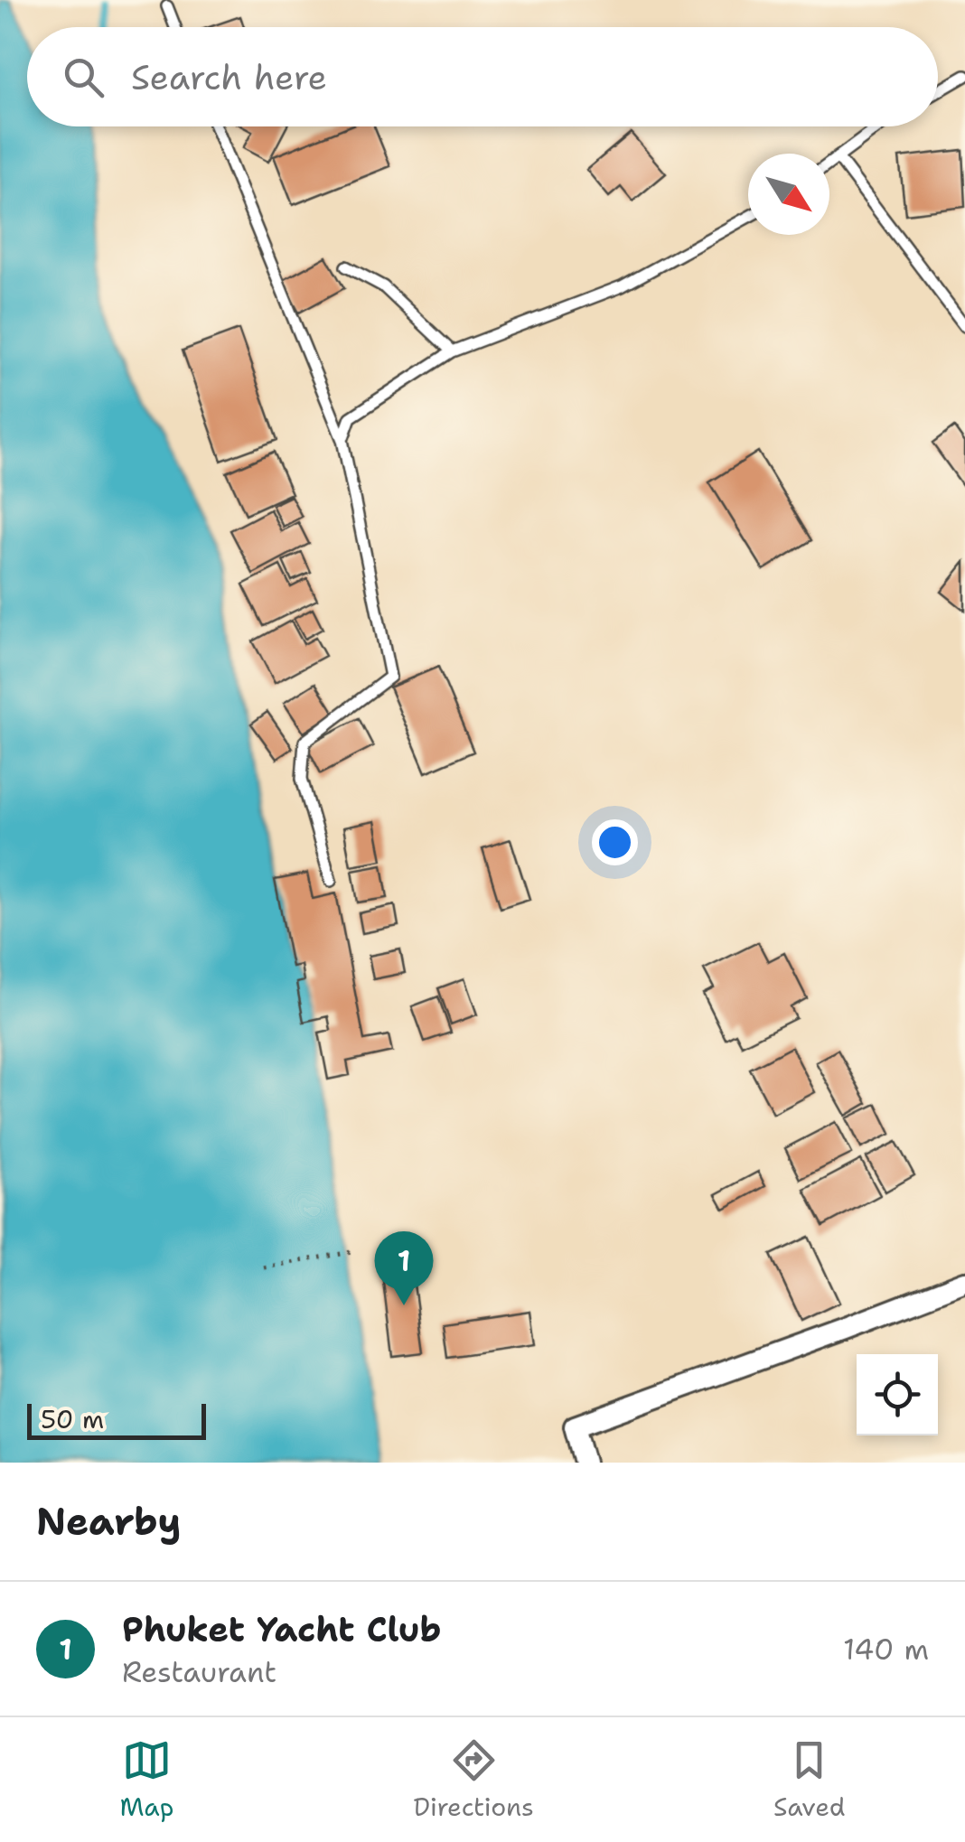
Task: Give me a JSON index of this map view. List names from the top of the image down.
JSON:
{
  "scale_bar": "50 m",
  "north": "bottom right",
  "page": {
    "search": "Search here",
    "pins": "1",
    "scale": "50 m",
    "heading": "Nearby",
    "list": [
      {
        "mark": "1",
        "name": "Phuket Yacht Club",
        "note": "Restaurant",
        "value": "140 m"
      }
    ],
    "nav": ["Map", "Directions", "Saved"]
  }
}
